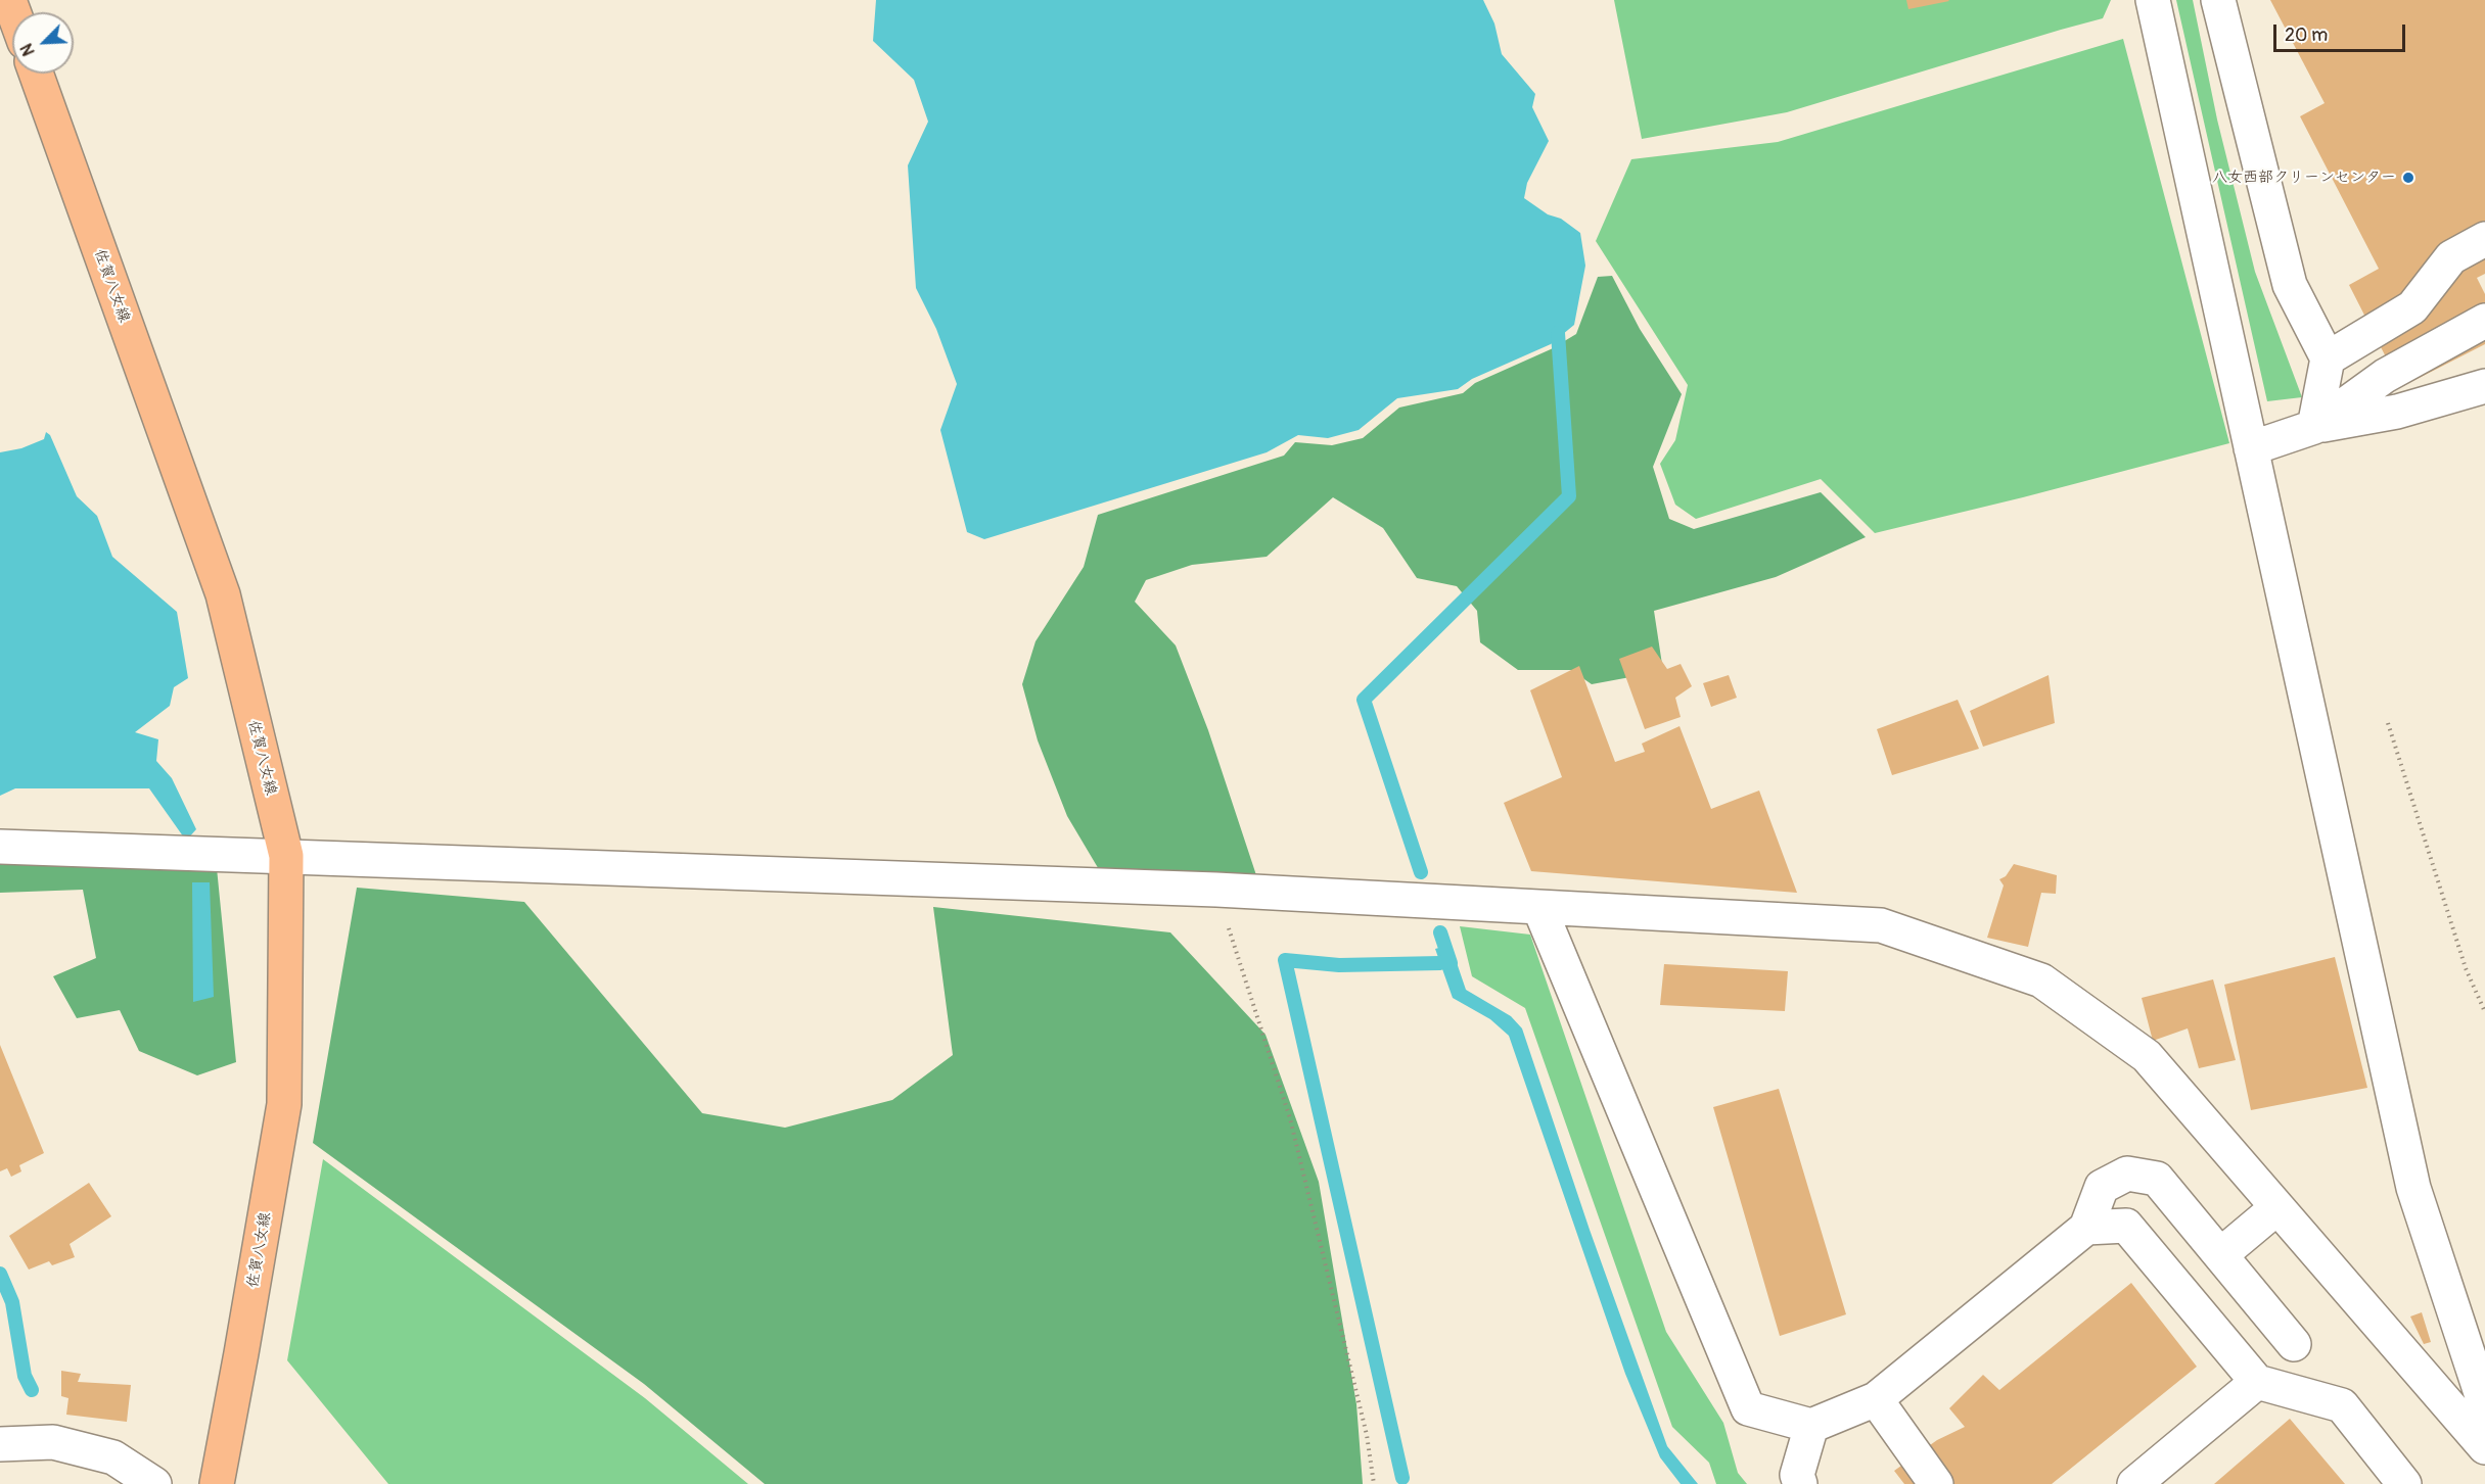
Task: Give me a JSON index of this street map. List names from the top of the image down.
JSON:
{
  "streets": {
    "main road": ["佐賀八女線"]
  },
  "places": ["八女西部クリーンセンター"],
  "scale_bar": "20 m",
  "north": "bottom left"
}
